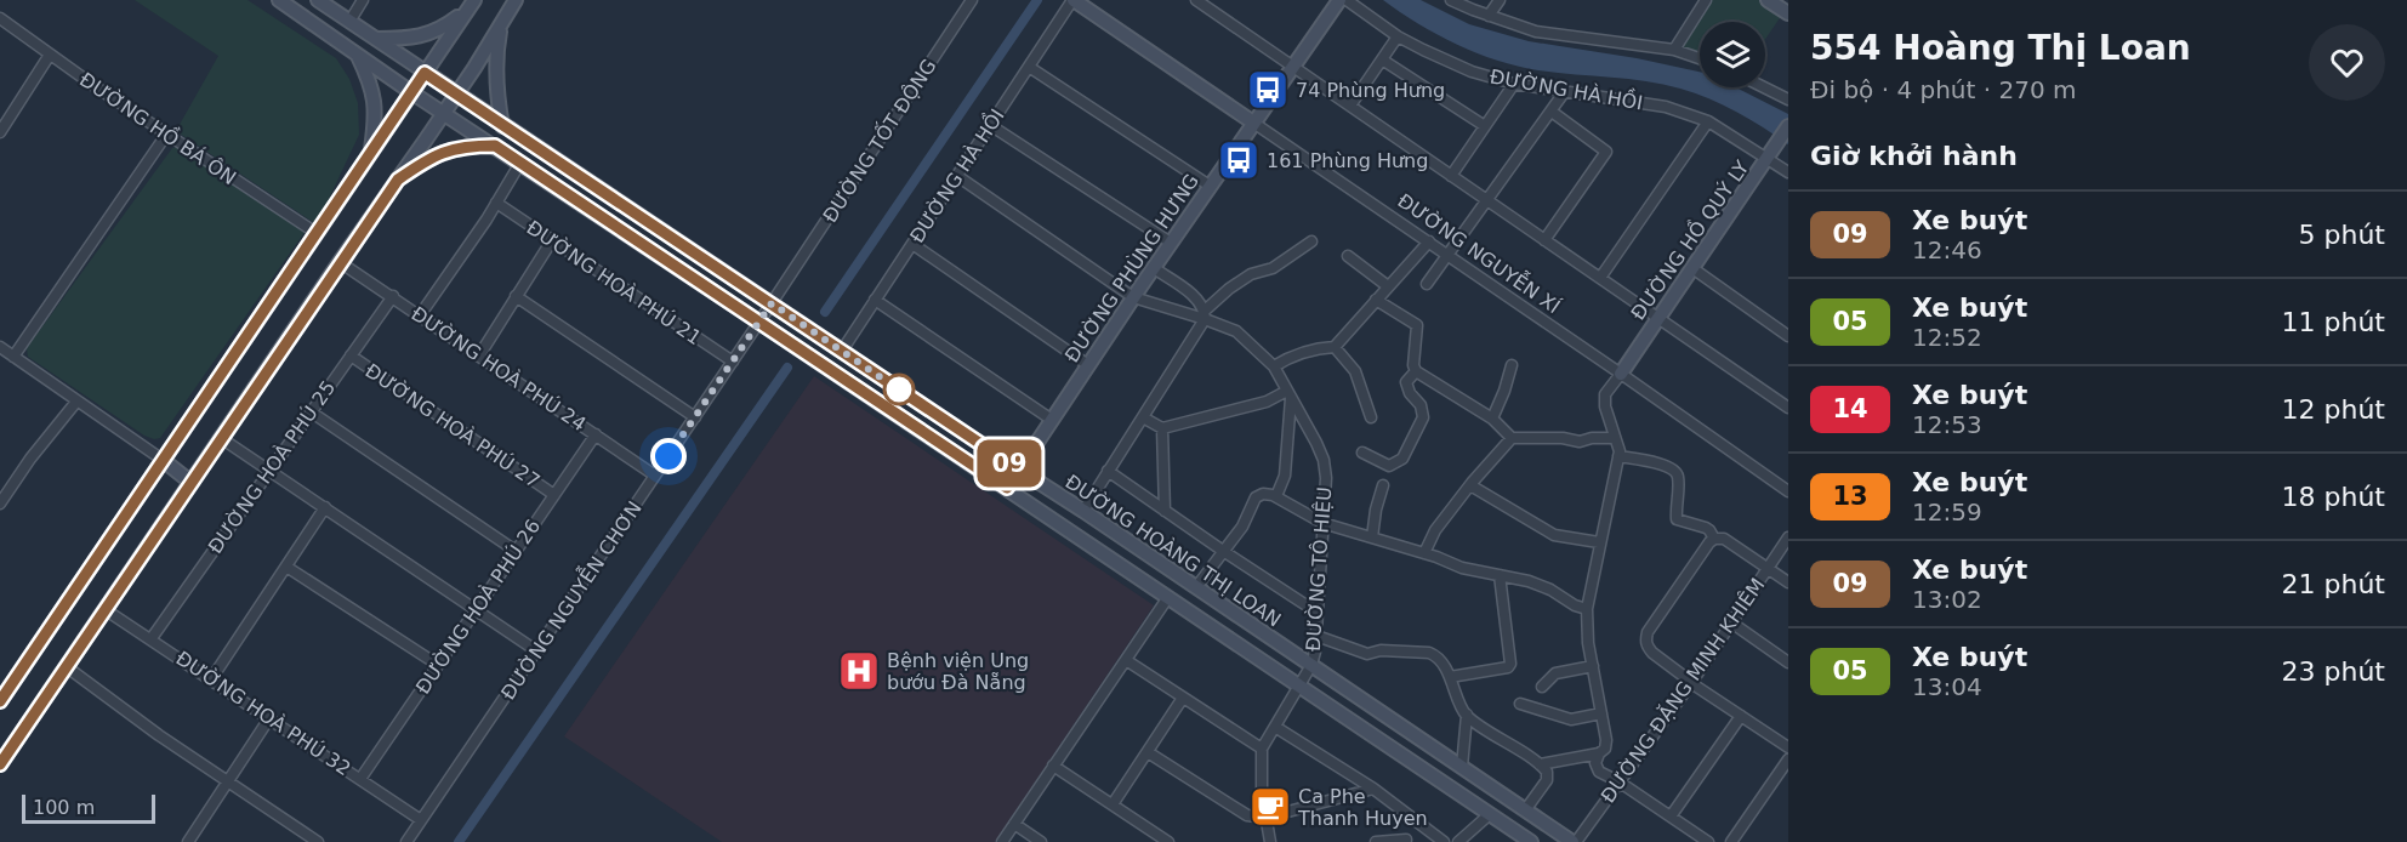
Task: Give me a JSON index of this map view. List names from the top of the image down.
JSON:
{
  "streets": {
    "main road": [
      "ĐƯỜNG HỒ QUÝ LY",
      "ĐƯỜNG NGUYỄN XÍ",
      "ĐƯỜNG PHÙNG HƯNG",
      "ĐƯỜNG HOÀNG THỊ LOAN"
    ],
    "street": [
      "ĐƯỜNG HÀ HỒI",
      "ĐƯỜNG HỒ BÁ ÔN",
      "ĐƯỜNG TỐT ĐỘNG",
      "ĐƯỜNG HOÀ PHÚ 21",
      "ĐƯỜNG HOÀ PHÚ 24",
      "ĐƯỜNG HOÀ PHÚ 27",
      "ĐƯỜNG HOÀ PHÚ 25",
      "ĐƯỜNG TÔ HIỆU",
      "ĐƯỜNG NGUYỄN CHƠN",
      "ĐƯỜNG HOÀ PHÚ 26",
      "ĐƯỜNG ĐẶNG MINH KHIÊM",
      "ĐƯỜNG HOÀ PHÚ 32"
    ]
  },
  "crossings": [
    ["ĐƯỜNG HÀ HỒI", "ĐƯỜNG HỒ QUÝ LY"],
    ["ĐƯỜNG HÀ HỒI", "ĐƯỜNG NGUYỄN XÍ"],
    ["ĐƯỜNG HÀ HỒI", "ĐƯỜNG HOÀNG THỊ LOAN"],
    ["ĐƯỜNG HÀ HỒI", "ĐƯỜNG TÔ HIỆU"],
    ["ĐƯỜNG TỐT ĐỘNG", "ĐƯỜNG HOÀNG THỊ LOAN"],
    ["ĐƯỜNG TỐT ĐỘNG", "ĐƯỜNG NGUYỄN CHƠN"],
    ["ĐƯỜNG HỒ QUÝ LY", "ĐƯỜNG NGUYỄN XÍ"],
    ["ĐƯỜNG NGUYỄN XÍ", "ĐƯỜNG PHÙNG HƯNG"],
    ["ĐƯỜNG PHÙNG HƯNG", "ĐƯỜNG HOÀNG THỊ LOAN"],
    ["ĐƯỜNG PHÙNG HƯNG", "ĐƯỜNG TÔ HIỆU"],
    ["ĐƯỜNG HOÀ PHÚ 21", "ĐƯỜNG NGUYỄN CHƠN"],
    ["ĐƯỜNG HOÀ PHÚ 24", "ĐƯỜNG HOÀ PHÚ 25"],
    ["ĐƯỜNG HOÀ PHÚ 24", "ĐƯỜNG NGUYỄN CHƠN"],
    ["ĐƯỜNG HOÀ PHÚ 24", "ĐƯỜNG HOÀ PHÚ 26"],
    ["ĐƯỜNG HOÀ PHÚ 27", "ĐƯỜNG HOÀ PHÚ 25"],
    ["ĐƯỜNG HOÀ PHÚ 27", "ĐƯỜNG HOÀ PHÚ 26"],
    ["ĐƯỜNG HOÀ PHÚ 25", "ĐƯỜNG HOÀ PHÚ 32"],
    ["ĐƯỜNG HOÀNG THỊ LOAN", "ĐƯỜNG TÔ HIỆU"],
    ["ĐƯỜNG HOÀNG THỊ LOAN", "ĐƯỜNG NGUYỄN CHƠN"],
    ["ĐƯỜNG HOÀNG THỊ LOAN", "ĐƯỜNG ĐẶNG MINH KHIÊM"],
    ["ĐƯỜNG NGUYỄN CHƠN", "ĐƯỜNG HOÀ PHÚ 32"],
    ["ĐƯỜNG HOÀ PHÚ 26", "ĐƯỜNG HOÀ PHÚ 32"]
  ],
  "places": {
    "bus stop": ["74 Phùng Hưng", "161 Phùng Hưng"],
    "hospital": ["Bệnh viện Ung bướu Đà Nẵng"],
    "cafe": ["Ca Phe Thanh Huyen"]
  },
  "lines": ["bus line 09"],
  "scale_bar": "100 m",
  "page": {
    "on_map": "09",
    "heading": [
      ["554 Hoàng Thị Loan", "Đi bộ · 4 phút · 270 m"],
      "Giờ khởi hành"
    ],
    "list": [
      {
        "mark": "09",
        "name": "Xe buýt",
        "note": "12:46",
        "value": "5 phút"
      },
      {
        "mark": "05",
        "name": "Xe buýt",
        "note": "12:52",
        "value": "11 phút"
      },
      {
        "mark": "14",
        "name": "Xe buýt",
        "note": "12:53",
        "value": "12 phút"
      },
      {
        "mark": "13",
        "name": "Xe buýt",
        "note": "12:59",
        "value": "18 phút"
      },
      {
        "mark": "09",
        "name": "Xe buýt",
        "note": "13:02",
        "value": "21 phút"
      },
      {
        "mark": "05",
        "name": "Xe buýt",
        "note": "13:04",
        "value": "23 phút"
      }
    ],
    "scale": "100 m"
  }
}
